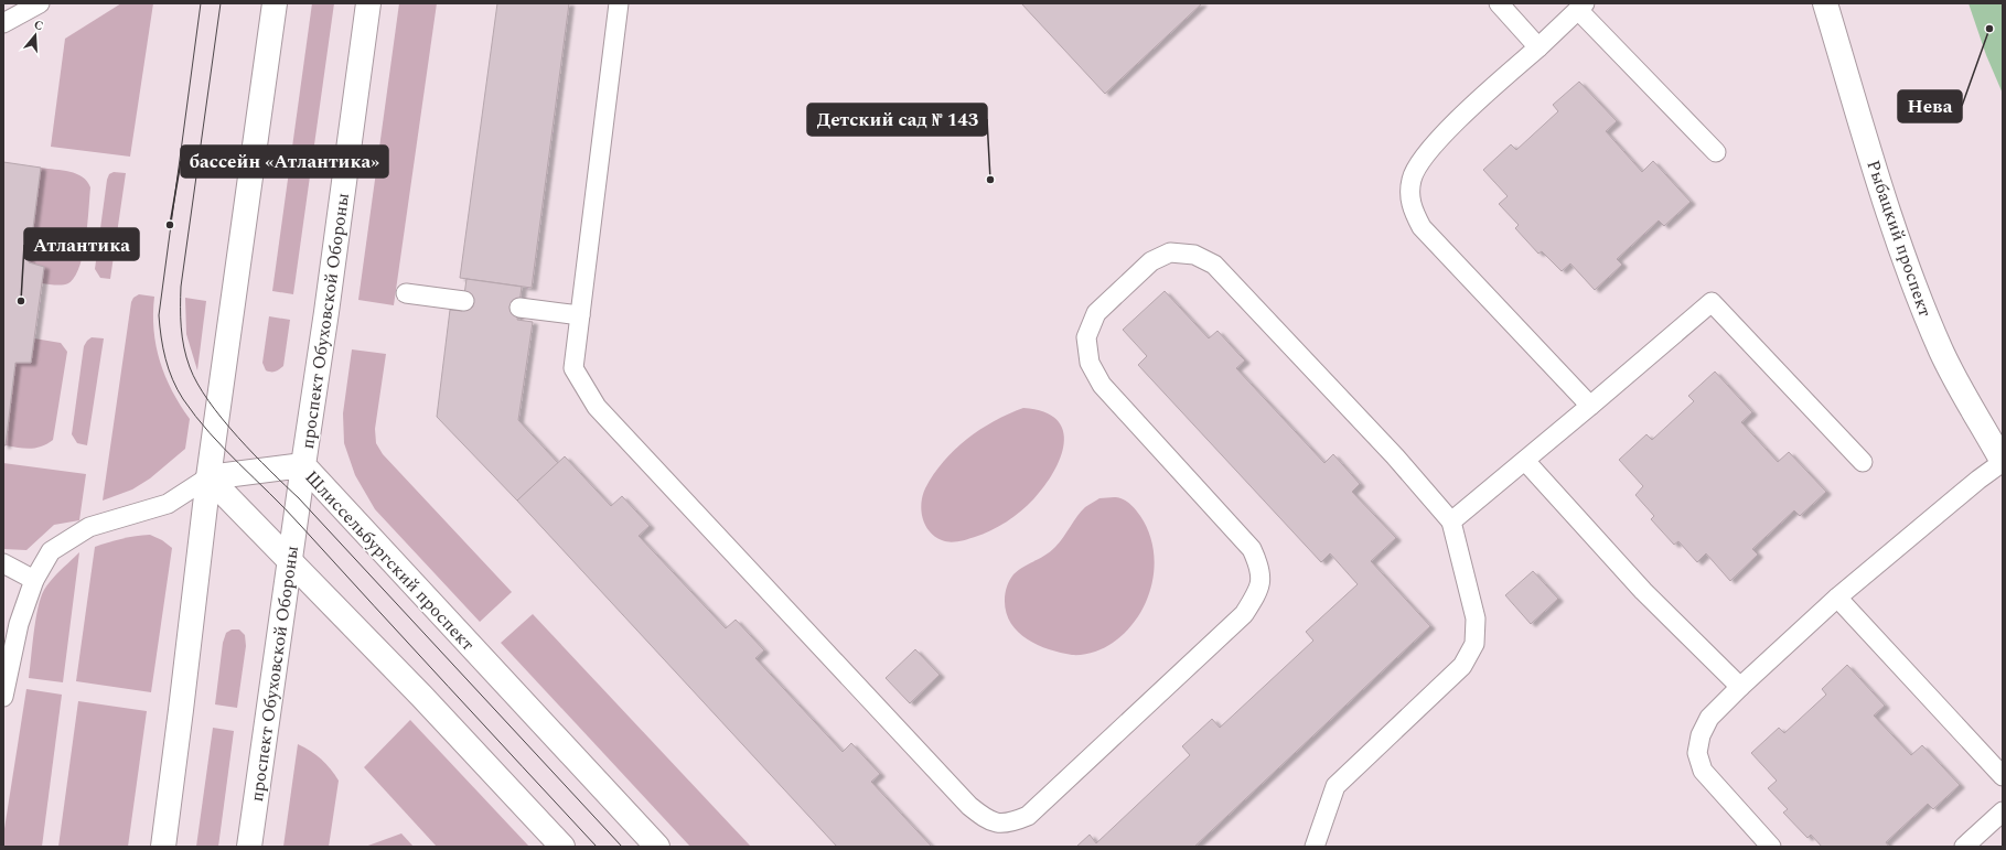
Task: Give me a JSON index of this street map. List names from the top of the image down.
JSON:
{
  "streets": {
    "main road": ["Рыбацкий проспект", "проспект Обуховской Обороны", "Шлиссельбургский проспект"]
  },
  "crossings": [
    ["проспект Обуховской Обороны", "Шлиссельбургский проспект"]
  ],
  "places": [
    "Нева",
    "Детский сад № 143",
    "бассейн «Атлантика»",
    "Атлантика"
  ],
  "north": "top"
}
